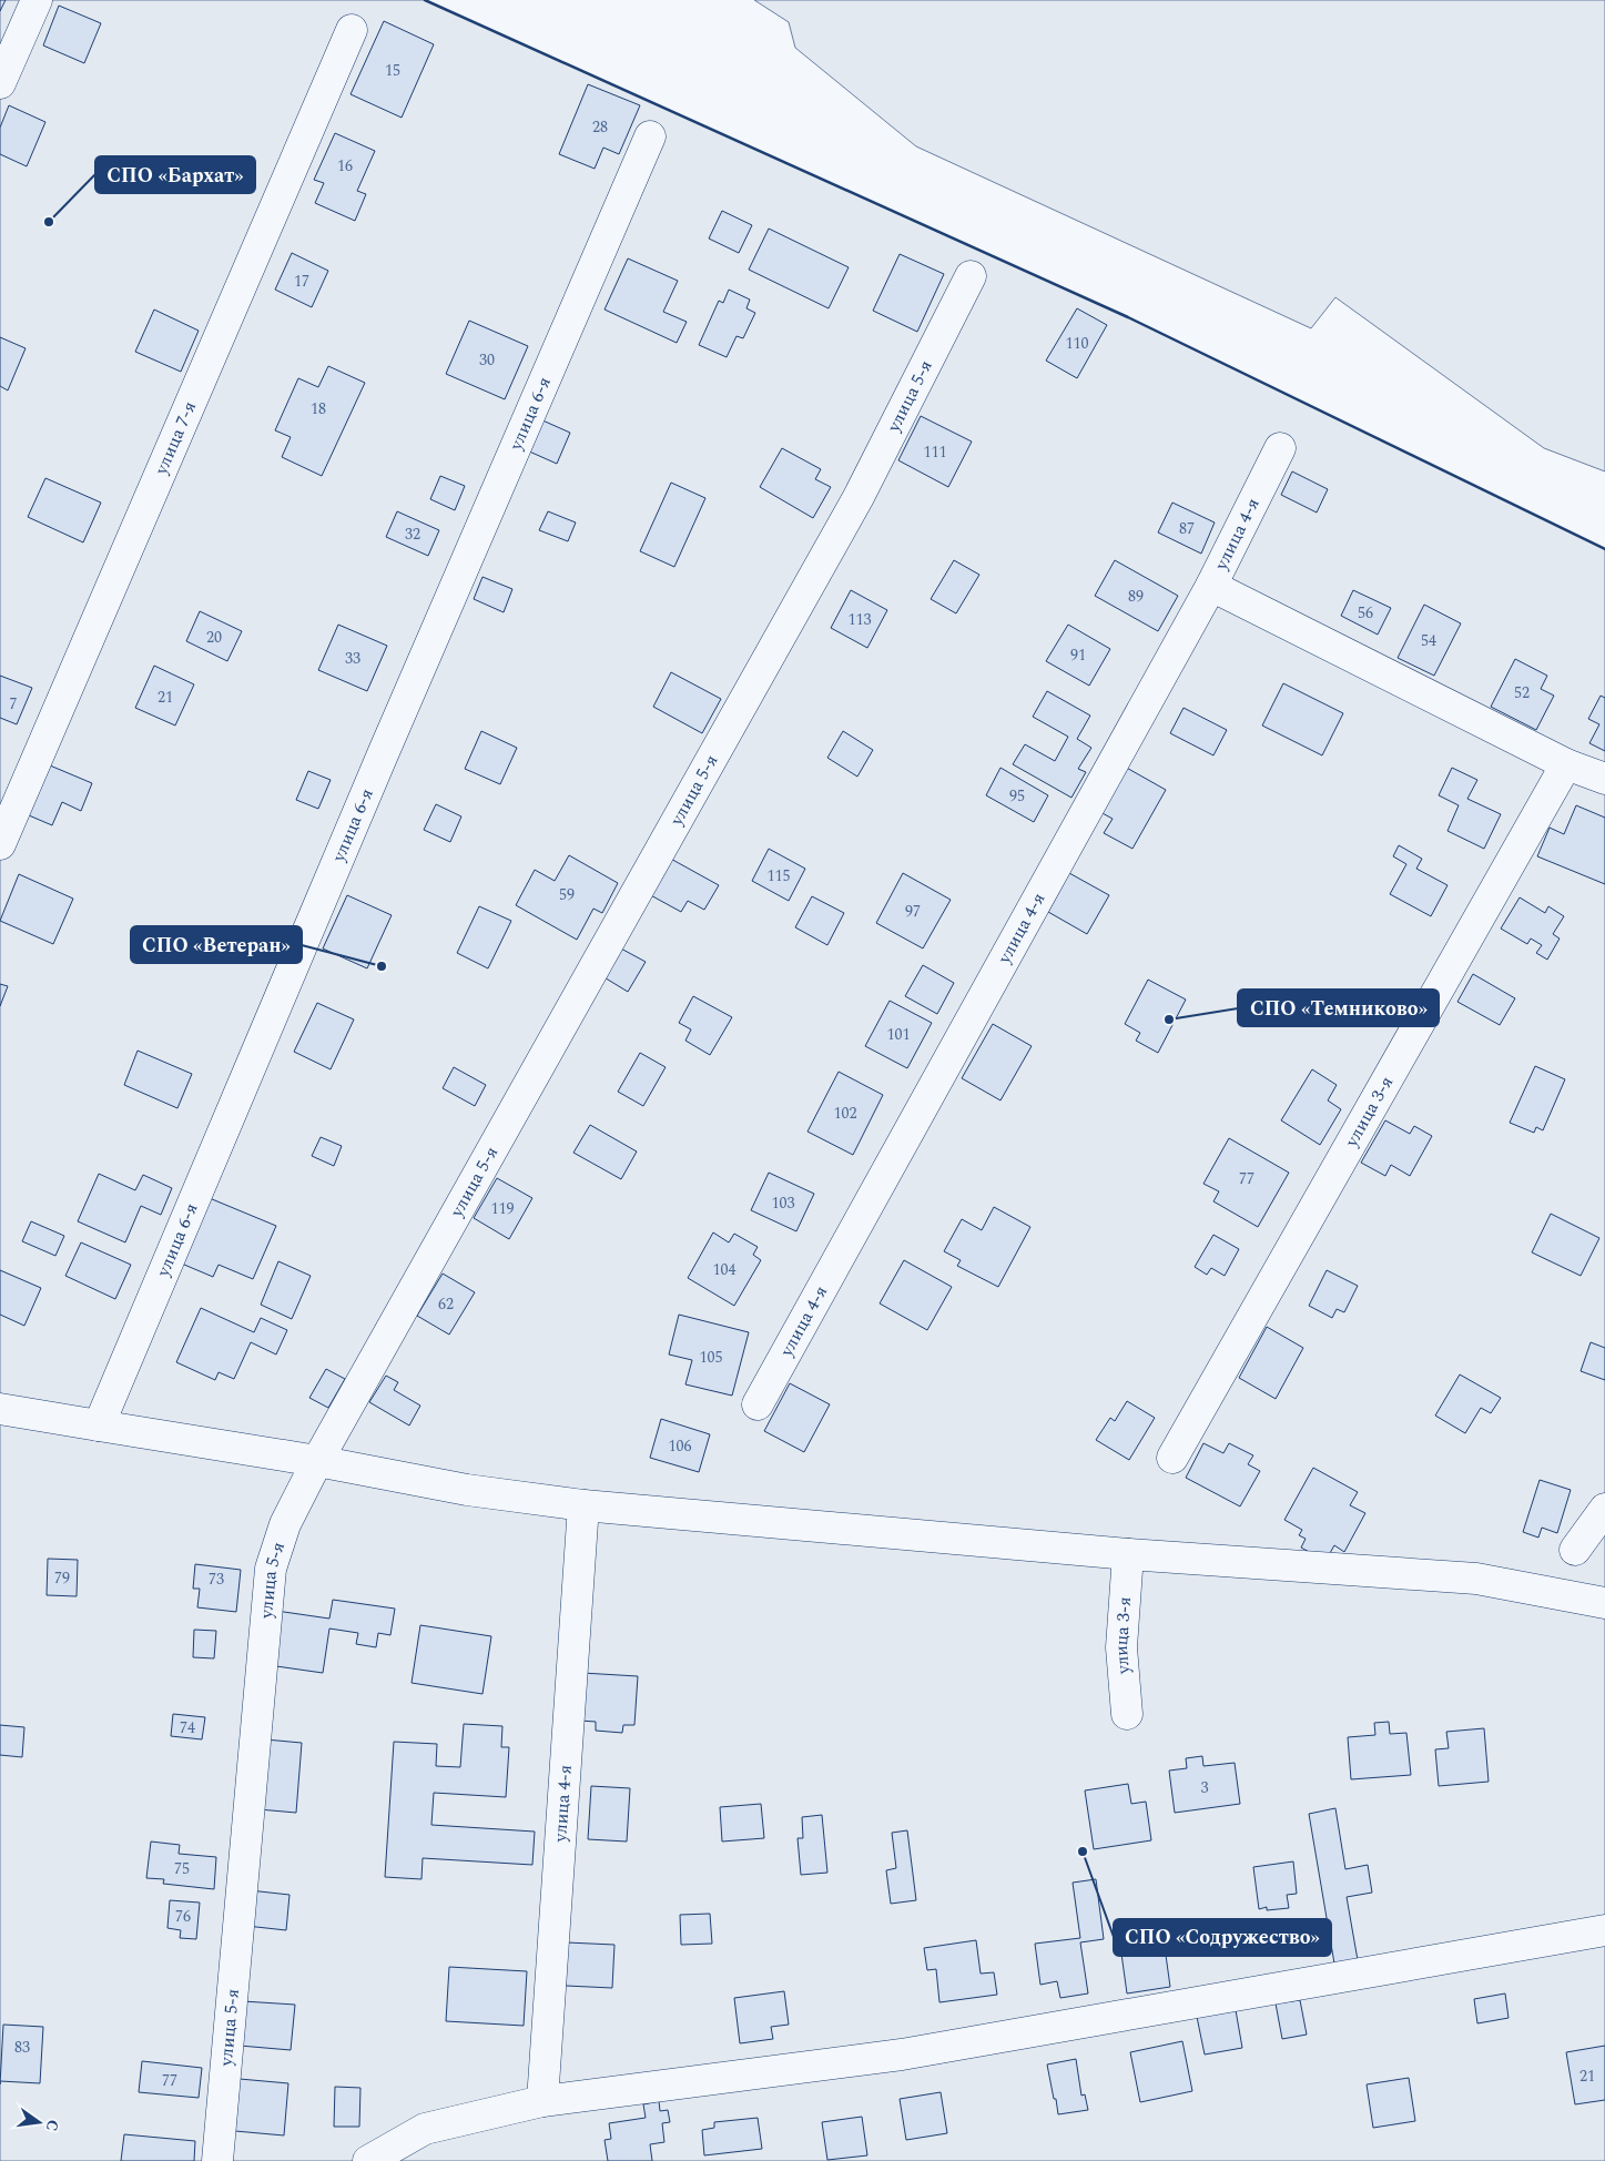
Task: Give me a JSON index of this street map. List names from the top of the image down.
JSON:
{
  "streets": {
    "street": [
      "улица 5-я",
      "улица 6-я",
      "улица 7-я",
      "улица 4-я",
      "улица 3-я"
    ]
  },
  "places": [
    "СПО «Бархат»",
    "СПО «Ветеран»",
    "СПО «Темниково»",
    "СПО «Содружество»"
  ],
  "house_numbers": [
    "15",
    "28",
    "16",
    "17",
    "110",
    "30",
    "18",
    "111",
    "87",
    "32",
    "89",
    "56",
    "113",
    "20",
    "54",
    "91",
    "33",
    "52",
    "21",
    "7",
    "95",
    "115",
    "59",
    "97",
    "101",
    "102",
    "77",
    "103",
    "119",
    "104",
    "62",
    "105",
    "106",
    "79",
    "73",
    "74",
    "3",
    "75",
    "76",
    "83",
    "21",
    "77"
  ],
  "north": "right"
}
